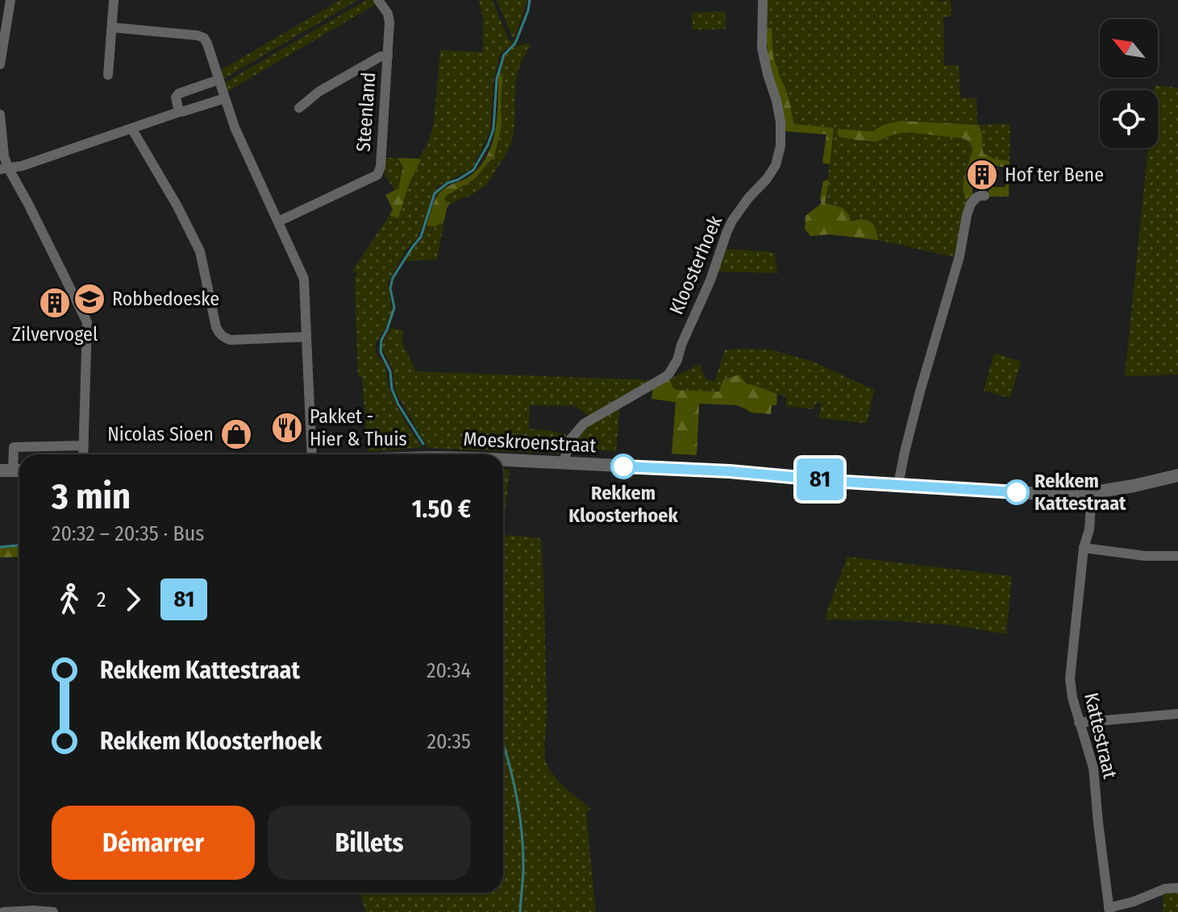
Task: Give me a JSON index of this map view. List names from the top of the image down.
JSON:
{
  "streets": {
    "main road": ["Moeskroenstraat"],
    "street": ["Steenland", "Kloosterhoek", "Kattestraat"]
  },
  "crossings": [
    ["Kloosterhoek", "Moeskroenstraat"],
    ["Moeskroenstraat", "Kattestraat"]
  ],
  "places": {
    "building": ["Hof ter Bene", "Zilvervogel"],
    "school or university": ["Robbedoeske"],
    "restaurant": ["Pakket - Hier & Thuis"],
    "shop": ["Nicolas Sioen"],
    "other": ["Rekkem Kloosterhoek", "Rekkem Kattestraat"]
  },
  "lines": ["bus line 81"],
  "north": "top left",
  "page": {
    "on_map": "81",
    "heading": ["3 min", "20:32 – 20:35 · Bus", "1.50 €"],
    "legs": ["2", "81"],
    "list": [
      {
        "name": "Rekkem Kattestraat",
        "value": "20:34"
      },
      {
        "name": "Rekkem Kloosterhoek",
        "value": "20:35"
      }
    ],
    "buttons": ["Démarrer", "Billets"]
  }
}
